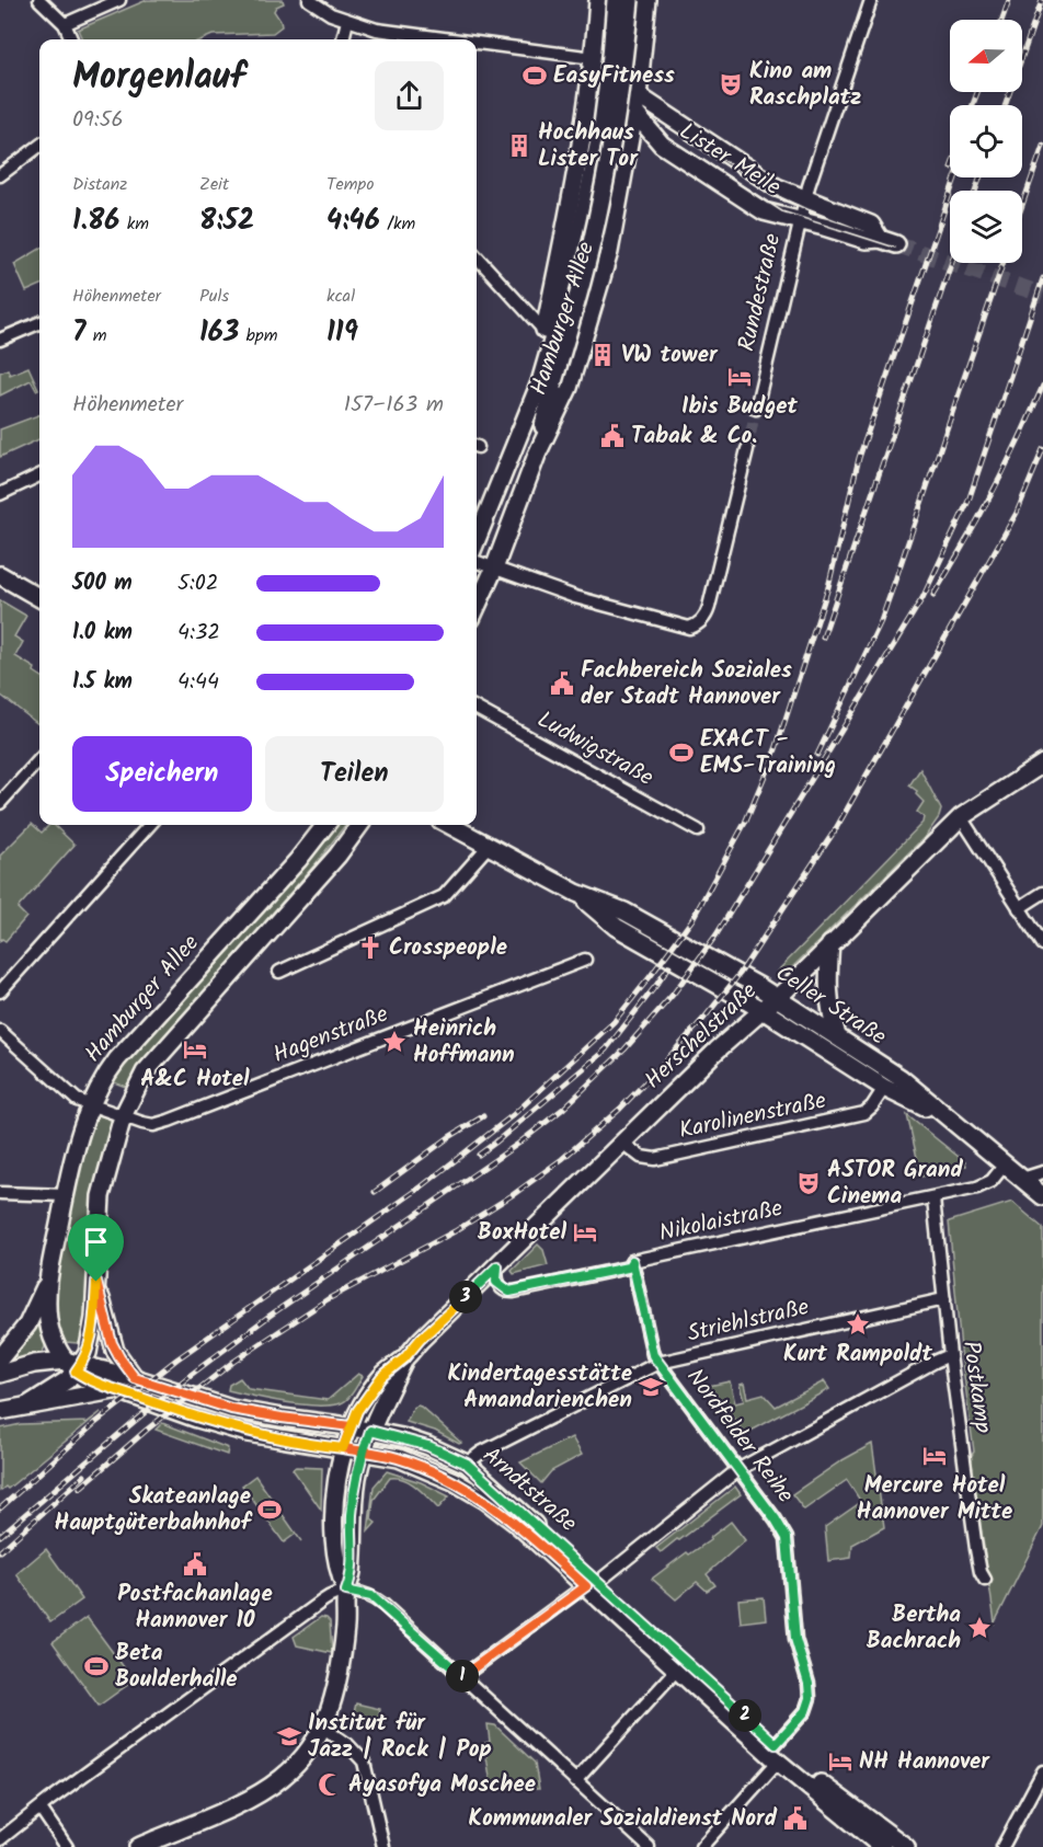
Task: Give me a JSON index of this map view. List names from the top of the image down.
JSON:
{
  "streets": {
    "main road": [
      "Lister Meile",
      "Hamburger Allee",
      "Celler Straße",
      "Herschelstraße",
      "Arndtstraße"
    ],
    "street": [
      "Rundestraße",
      "Ludwigstraße",
      "Hagenstraße",
      "Karolinenstraße",
      "Nikolaistraße",
      "Striehlstraße",
      "Postkamp",
      "Nordfelder Reihe"
    ]
  },
  "crossings": [
    ["Lister Meile", "Rundestraße"],
    ["Lister Meile", "Hamburger Allee"],
    ["Hamburger Allee", "Hagenstraße"],
    ["Hamburger Allee", "Arndtstraße"],
    ["Celler Straße", "Herschelstraße"],
    ["Celler Straße", "Karolinenstraße"],
    ["Celler Straße", "Nikolaistraße"],
    ["Herschelstraße", "Karolinenstraße"],
    ["Herschelstraße", "Nikolaistraße"],
    ["Herschelstraße", "Arndtstraße"],
    ["Nikolaistraße", "Postkamp"],
    ["Nikolaistraße", "Nordfelder Reihe"],
    ["Striehlstraße", "Postkamp"],
    ["Striehlstraße", "Nordfelder Reihe"],
    ["Striehlstraße", "Arndtstraße"],
    ["Nordfelder Reihe", "Arndtstraße"]
  ],
  "places": {
    "sports": [
      "EasyFitness",
      "EXACT - EMS-Training",
      "Skateanlage Hauptgüterbahnhof",
      "Beta Boulderhalle"
    ],
    "theatre": ["Kino am Raschplatz", "ASTOR Grand Cinema"],
    "building": ["Hochhaus Lister Tor", "VW tower"],
    "hotel": [
      "Ibis Budget",
      "A&C Hotel",
      "BoxHotel",
      "Mercure Hotel Hannover Mitte",
      "NH Hannover"
    ],
    "public building": [
      "Tabak & Co.",
      "Fachbereich Soziales der Stadt Hannover",
      "Postfachanlage Hannover 10",
      "Kommunaler Sozialdienst Nord"
    ],
    "church": ["Crosspeople"],
    "place": ["Heinrich Hoffmann", "Kurt Rampoldt", "Bertha Bachrach"],
    "school or university": ["Kindertagesstätte Amandarienchen", "Institut für Jazz | Rock | Pop"],
    "mosque": ["Ayasofya Moschee"]
  },
  "north": "left",
  "page": {
    "heading": ["Morgenlauf", "09:56"],
    "stats": [
      ["Distanz", "1.86 km"],
      ["Zeit", "8:52"],
      ["Tempo", "4:46 /km"],
      ["Höhenmeter", "7 m"],
      ["Puls", "163 bpm"],
      ["kcal", "119"]
    ],
    "chart": ["Höhenmeter", "157–163 m"],
    "list": [
      {
        "name": "500 m",
        "note": "5:02"
      },
      {
        "name": "1.0 km",
        "note": "4:32"
      },
      {
        "name": "1.5 km",
        "note": "4:44"
      }
    ],
    "buttons": ["Speichern", "Teilen"],
    "pins": ["3", "1", "2"]
  }
}
